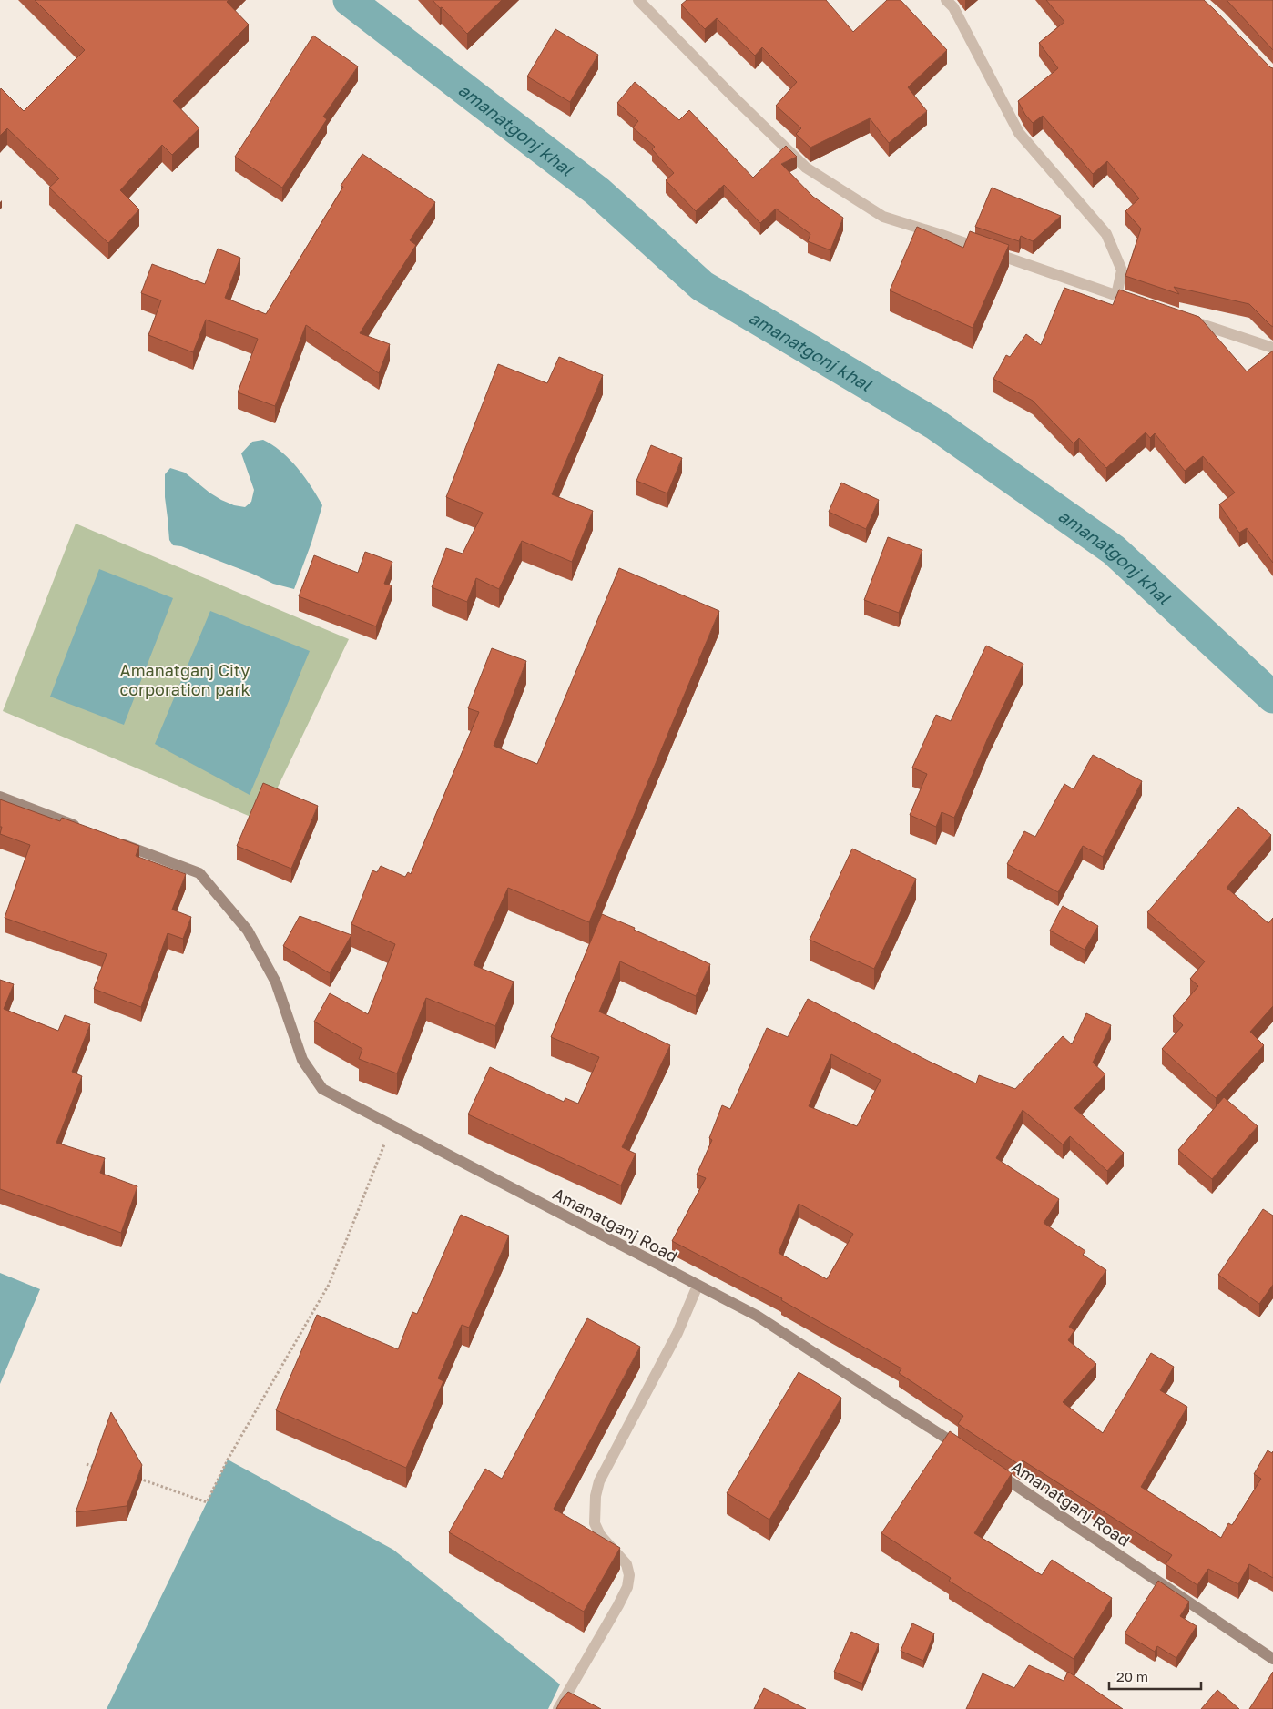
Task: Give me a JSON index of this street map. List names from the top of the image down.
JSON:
{
  "streets": {
    "main road": ["Amanatganj Road"]
  },
  "water": ["amanatgonj khal"],
  "parks": ["Amanatganj City corporation park"],
  "scale_bar": "20 m"
}
